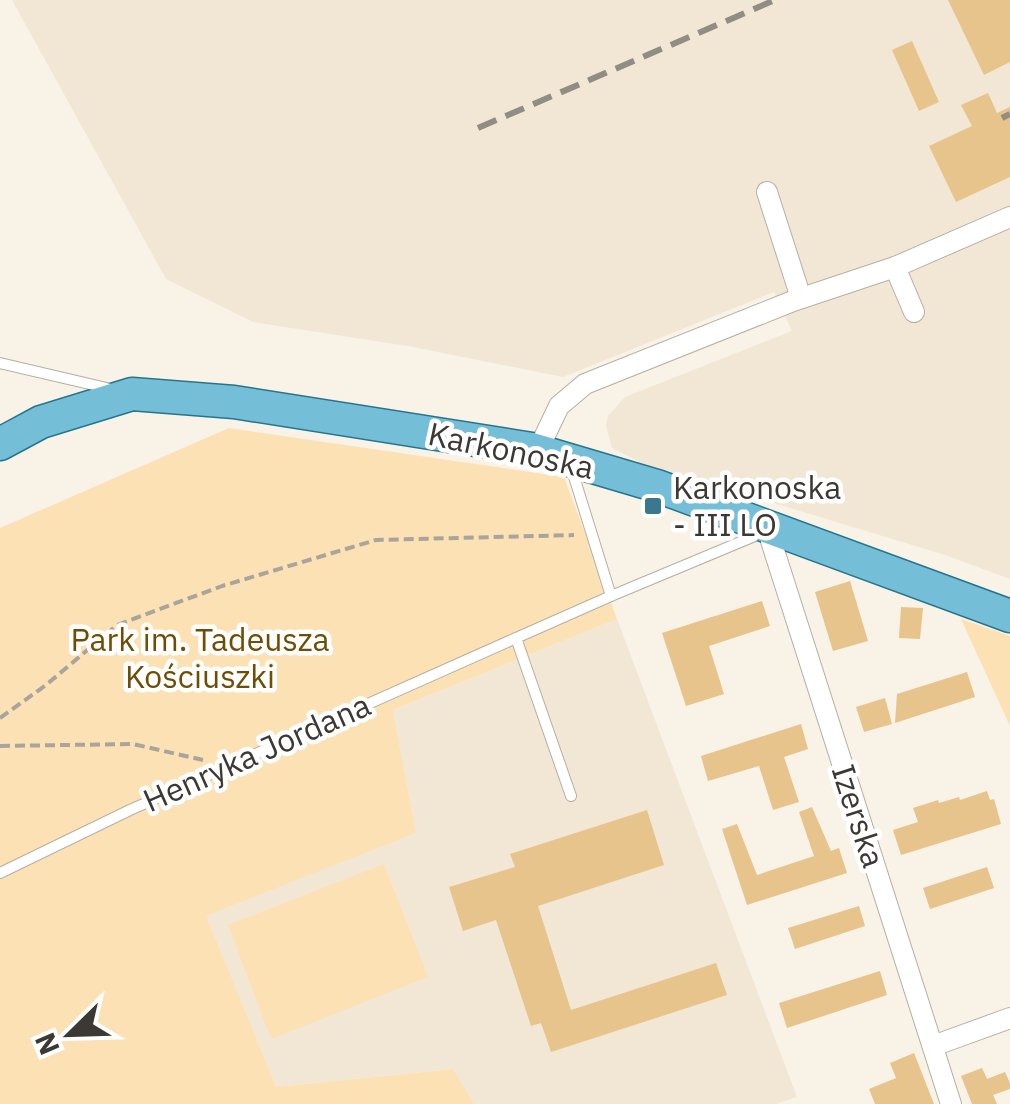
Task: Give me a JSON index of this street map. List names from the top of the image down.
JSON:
{
  "streets": {
    "main road": ["Karkonoska"],
    "street": ["Izerska"],
    "lane": ["Henryka Jordana"]
  },
  "crossings": [
    ["Karkonoska", "Henryka Jordana"],
    ["Karkonoska", "Izerska"],
    ["Henryka Jordana", "Izerska"]
  ],
  "parks": ["Park im. Tadeusza Kościuszki"],
  "places": {
    "transit": ["Karkonoska - III LO"]
  },
  "north": "bottom left"
}
